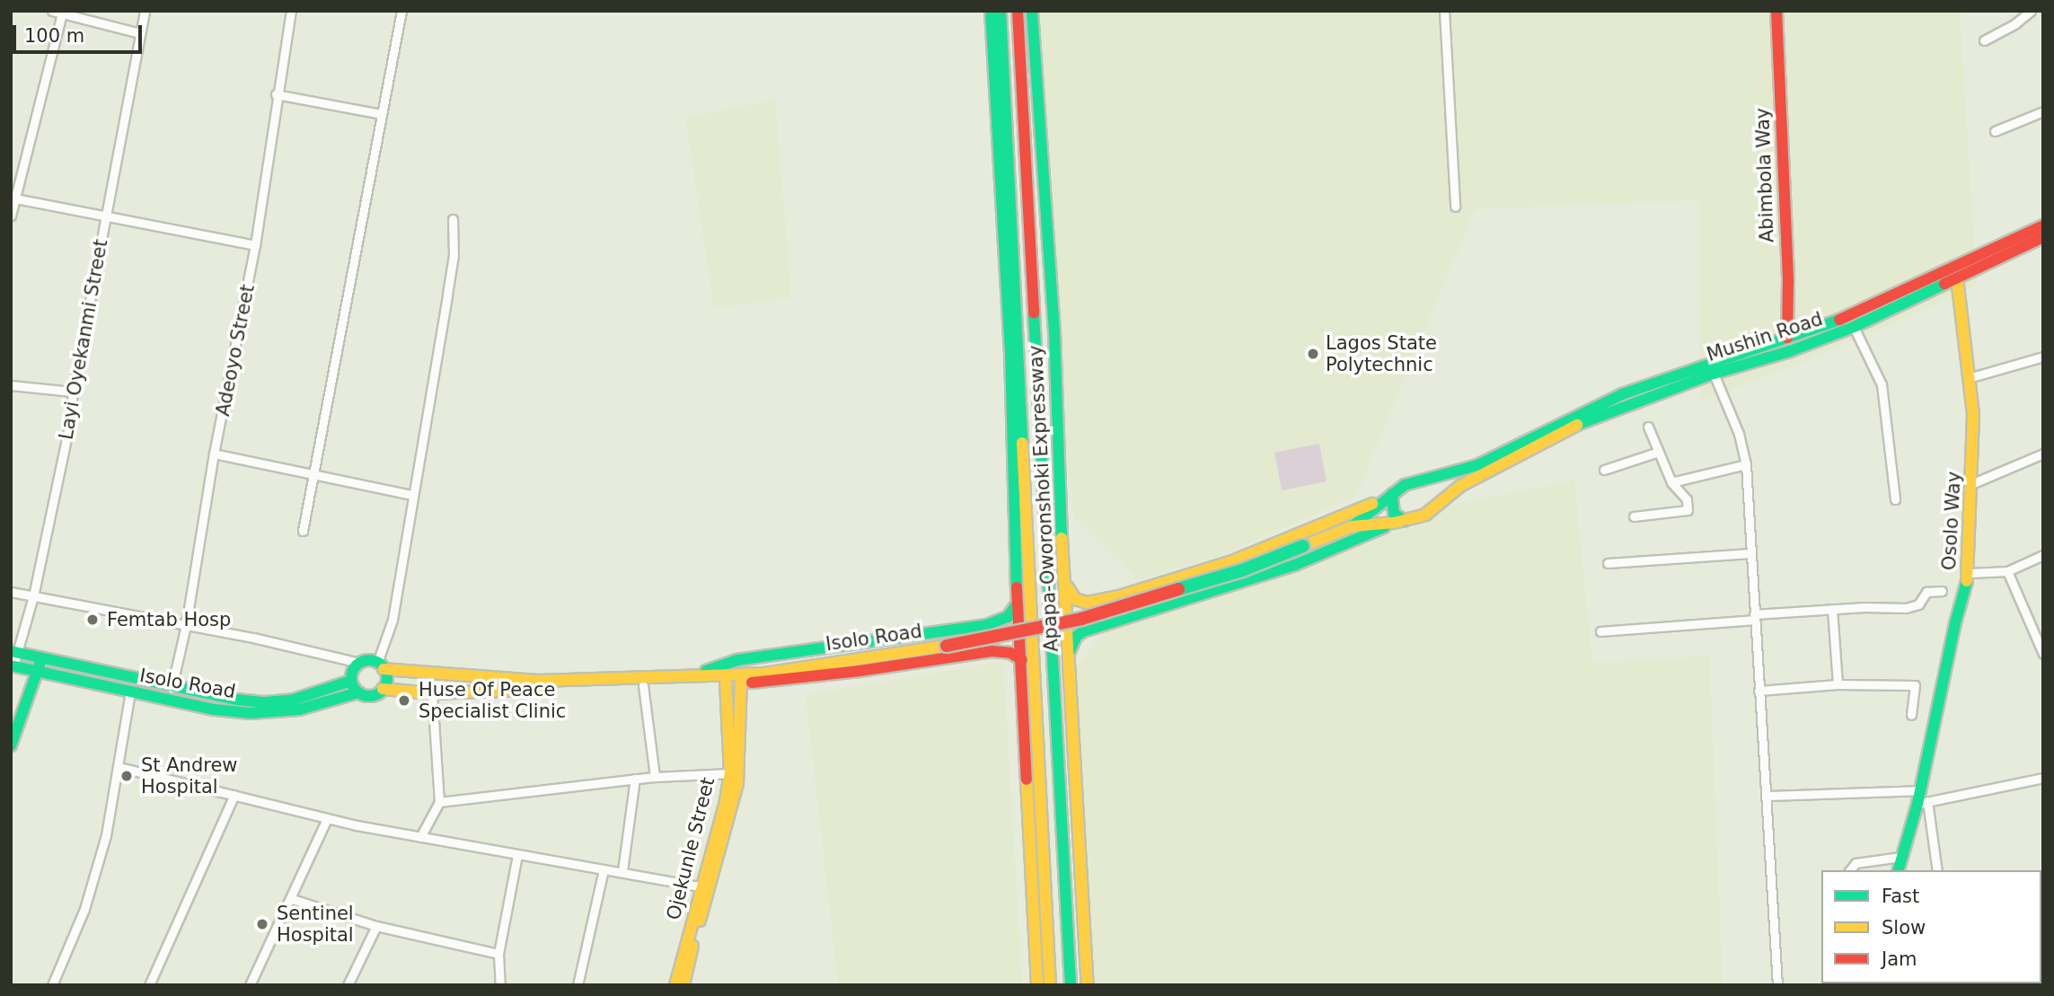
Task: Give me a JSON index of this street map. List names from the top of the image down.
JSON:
{
  "streets": {
    "main road": [
      "Abimbola Way",
      "Mushin Road",
      "Apapa-Oworonshoki Expressway",
      "Osolo Way",
      "Isolo Road",
      "Ojekunle Street"
    ],
    "street": ["Layi Oyekanmi Street", "Adeoyo Street"]
  },
  "crossings": [
    ["Abimbola Way", "Mushin Road"],
    ["Mushin Road", "Osolo Way"],
    ["Layi Oyekanmi Street", "Isolo Road"],
    ["Adeoyo Street", "Isolo Road"]
  ],
  "places": [
    "Lagos State Polytechnic",
    "Femtab Hosp",
    "Huse Of Peace Specialist Clinic",
    "St Andrew Hospital",
    "Sentinel Hospital"
  ],
  "legend": ["Fast", "Slow", "Jam"],
  "scale_bar": "100 m"
}
